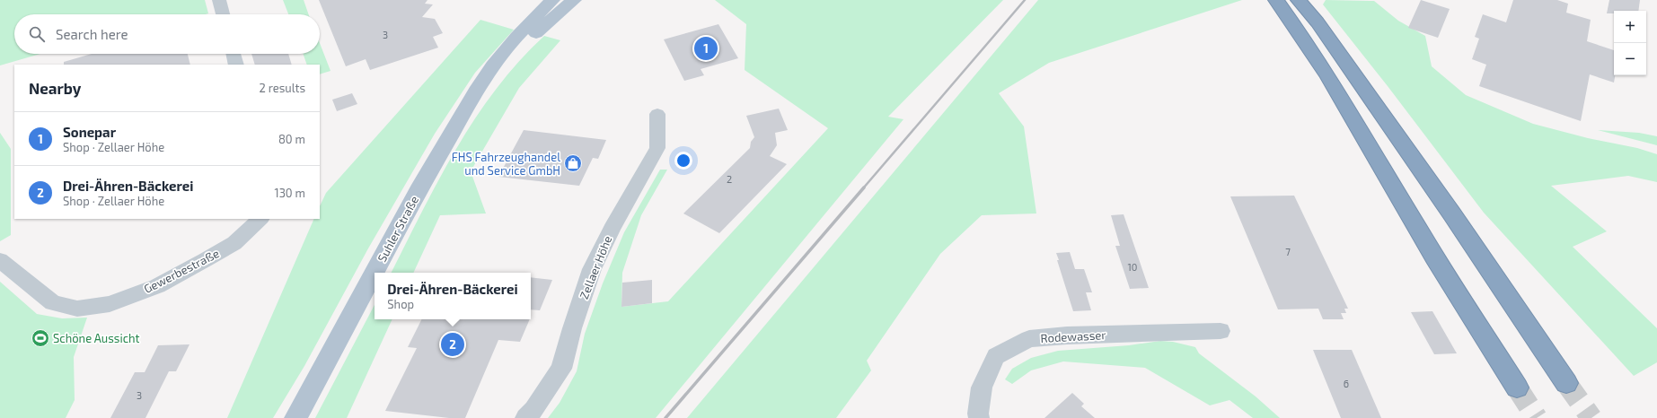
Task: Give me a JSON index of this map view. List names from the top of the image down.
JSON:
{
  "streets": {
    "main road": ["Suhler Straße"],
    "street": ["Zellaer Höhe", "Gewerbestraße", "Rodewasser"]
  },
  "places": {
    "shop": ["FHS Fahrzeughandel und Service GmbH"],
    "sports": ["Schöne Aussicht"]
  },
  "house_numbers": [
    "3",
    "2",
    "7",
    "10",
    "6",
    "3"
  ],
  "page": {
    "map_buttons": ["+", "−"],
    "search": "Search here",
    "pins": ["1", "2"],
    "heading": ["Nearby", "2 results"],
    "list": [
      {
        "mark": "1",
        "name": "Sonepar",
        "note": "Shop · Zellaer Höhe",
        "value": "80 m"
      },
      {
        "mark": "2",
        "name": "Drei-Ähren-Bäckerei",
        "note": "Shop · Zellaer Höhe",
        "value": "130 m"
      }
    ],
    "popup": ["Drei-Ähren-Bäckerei", "Shop"]
  }
}
